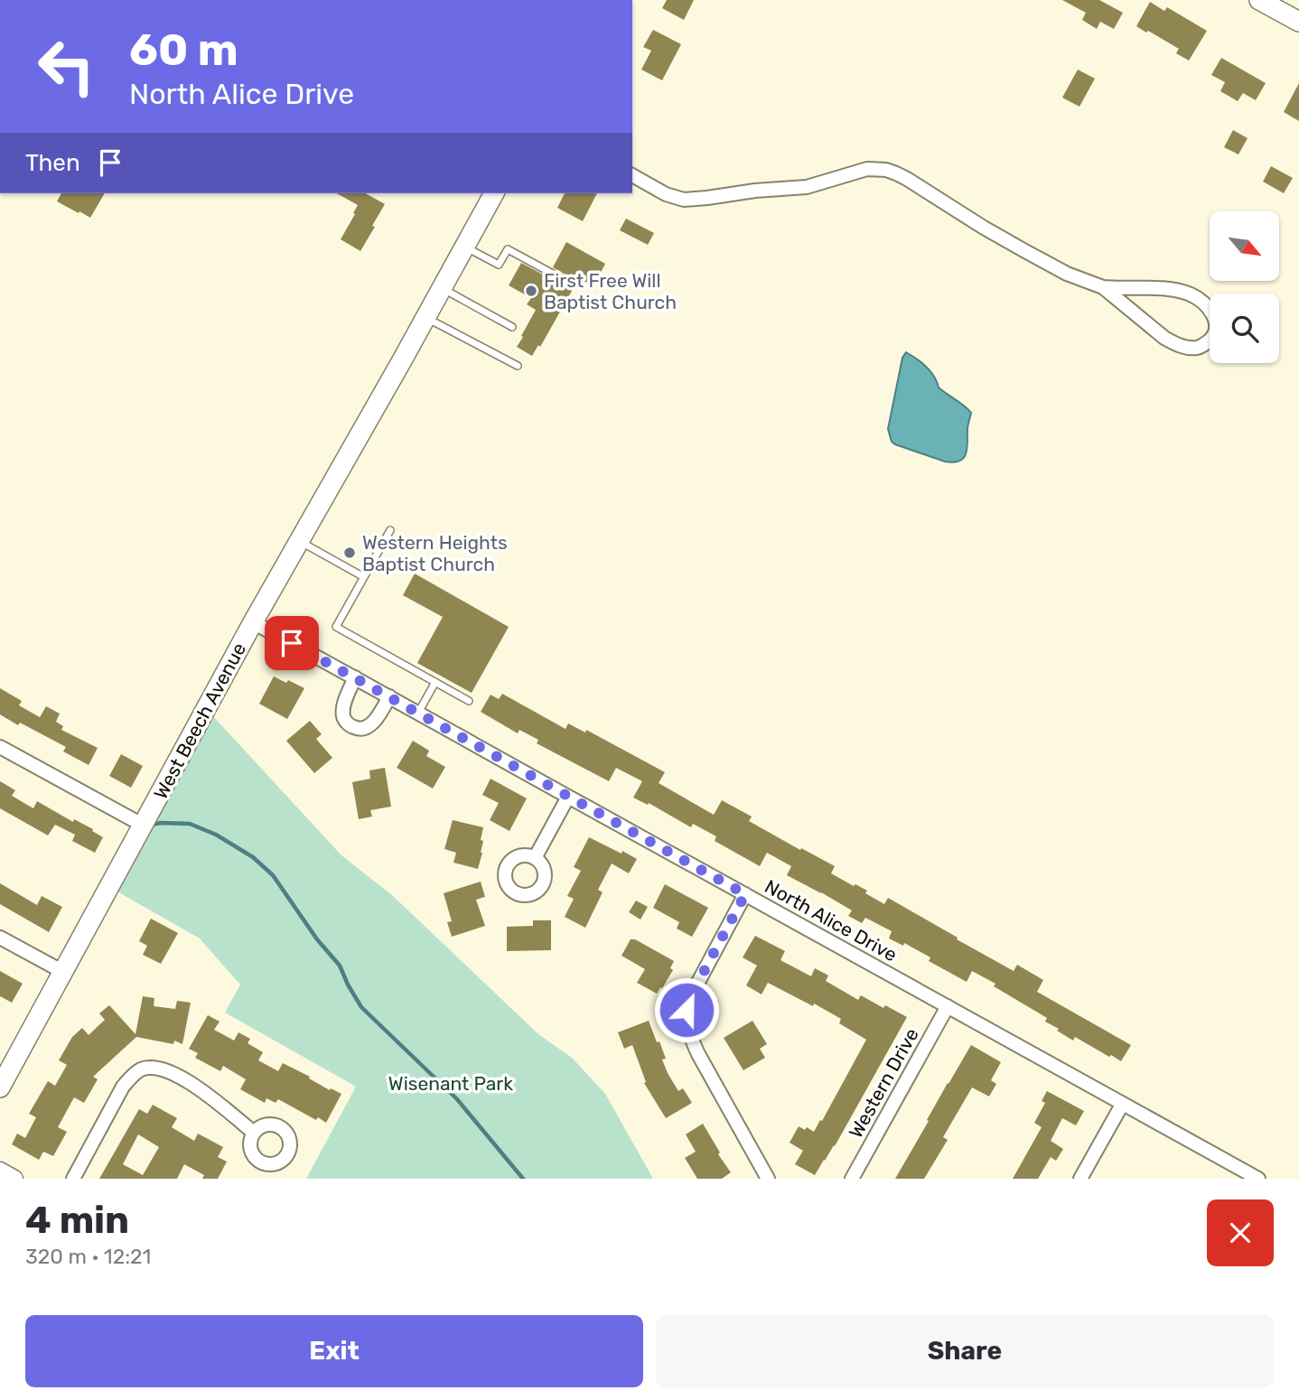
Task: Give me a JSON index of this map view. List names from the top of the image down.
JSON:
{
  "streets": {
    "main road": ["West Beech Avenue"],
    "street": ["North Alice Drive", "Western Drive"]
  },
  "crossings": [
    ["West Beech Avenue", "North Alice Drive"],
    ["North Alice Drive", "Western Drive"]
  ],
  "parks": ["Wisenant Park"],
  "places": ["First Free Will Baptist Church", "Western Heights Baptist Church"],
  "north": "bottom right",
  "page": {
    "turn": ["60 m", "North Alice Drive"],
    "then": "Then",
    "heading": ["4 min", "320 m · 12:21"],
    "buttons": ["Exit", "Share"]
  }
}
